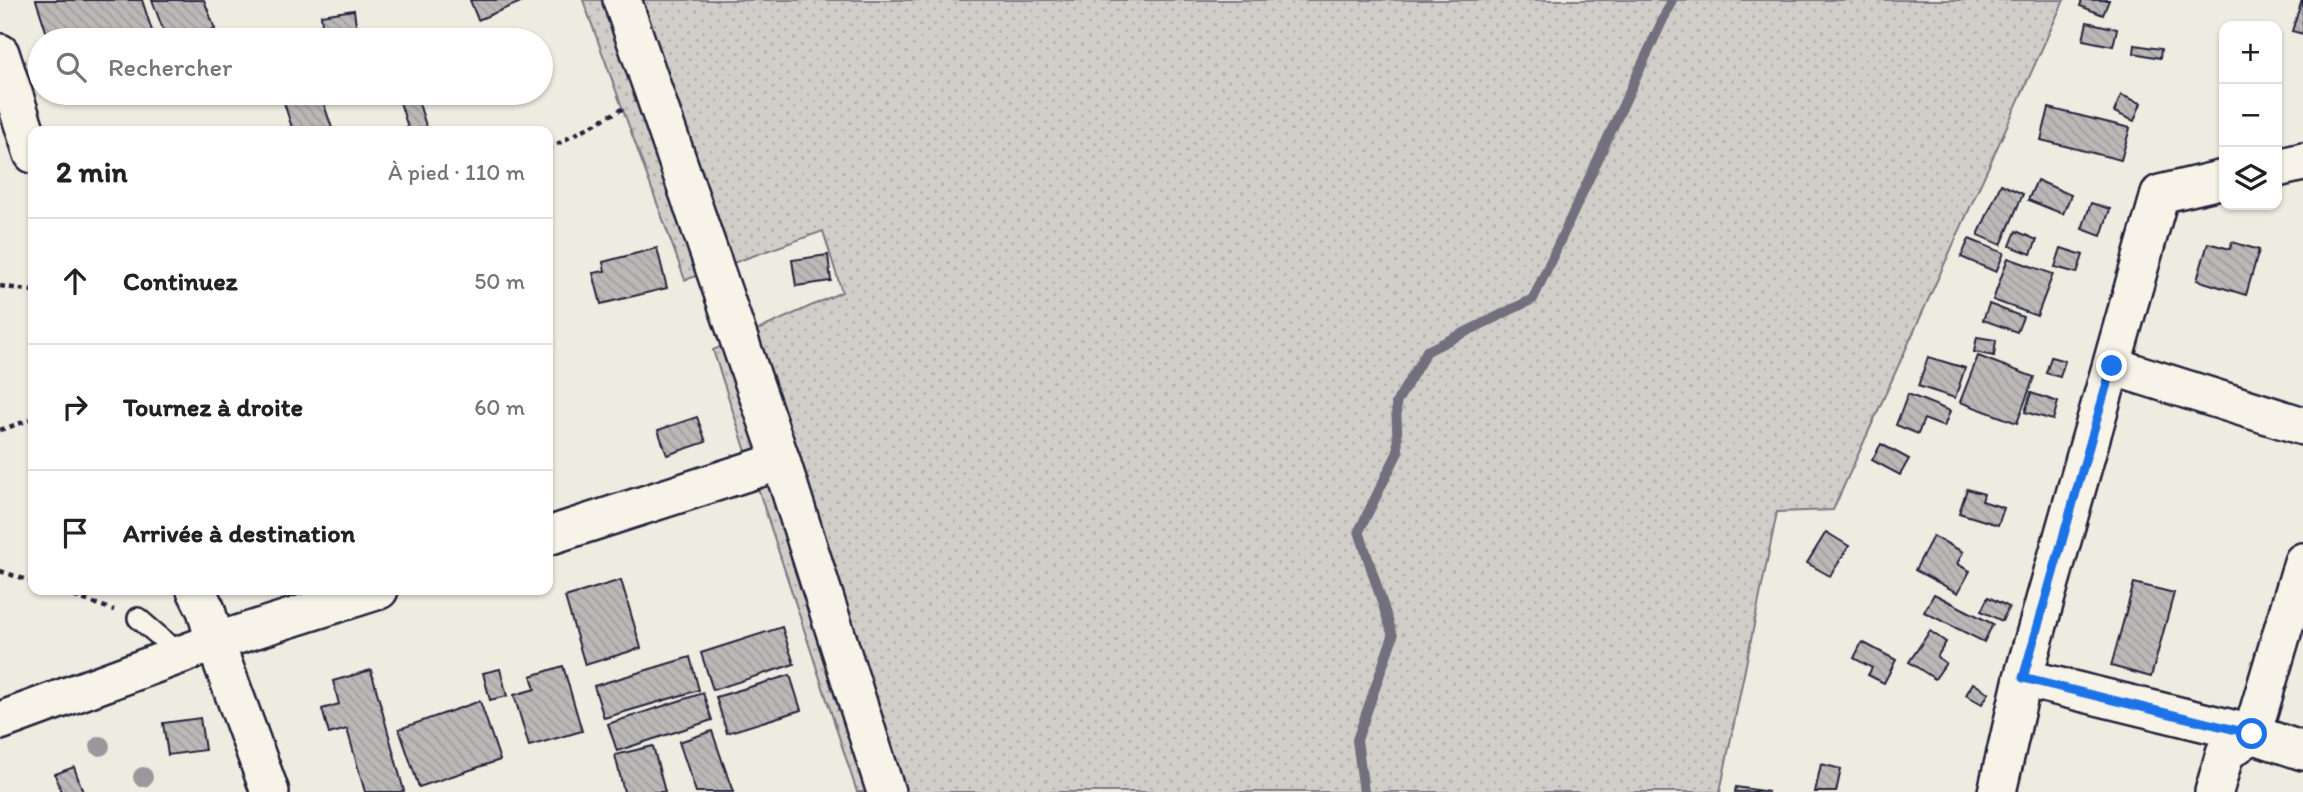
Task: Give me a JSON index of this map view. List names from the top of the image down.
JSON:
{
  "page": {
    "map_buttons": ["+", "−"],
    "search": "Rechercher",
    "heading": ["2 min", "À pied · 110 m"],
    "list": [
      ["Continuez", "50 m"],
      ["Tournez à droite", "60 m"],
      "Arrivée à destination"
    ]
  }
}
